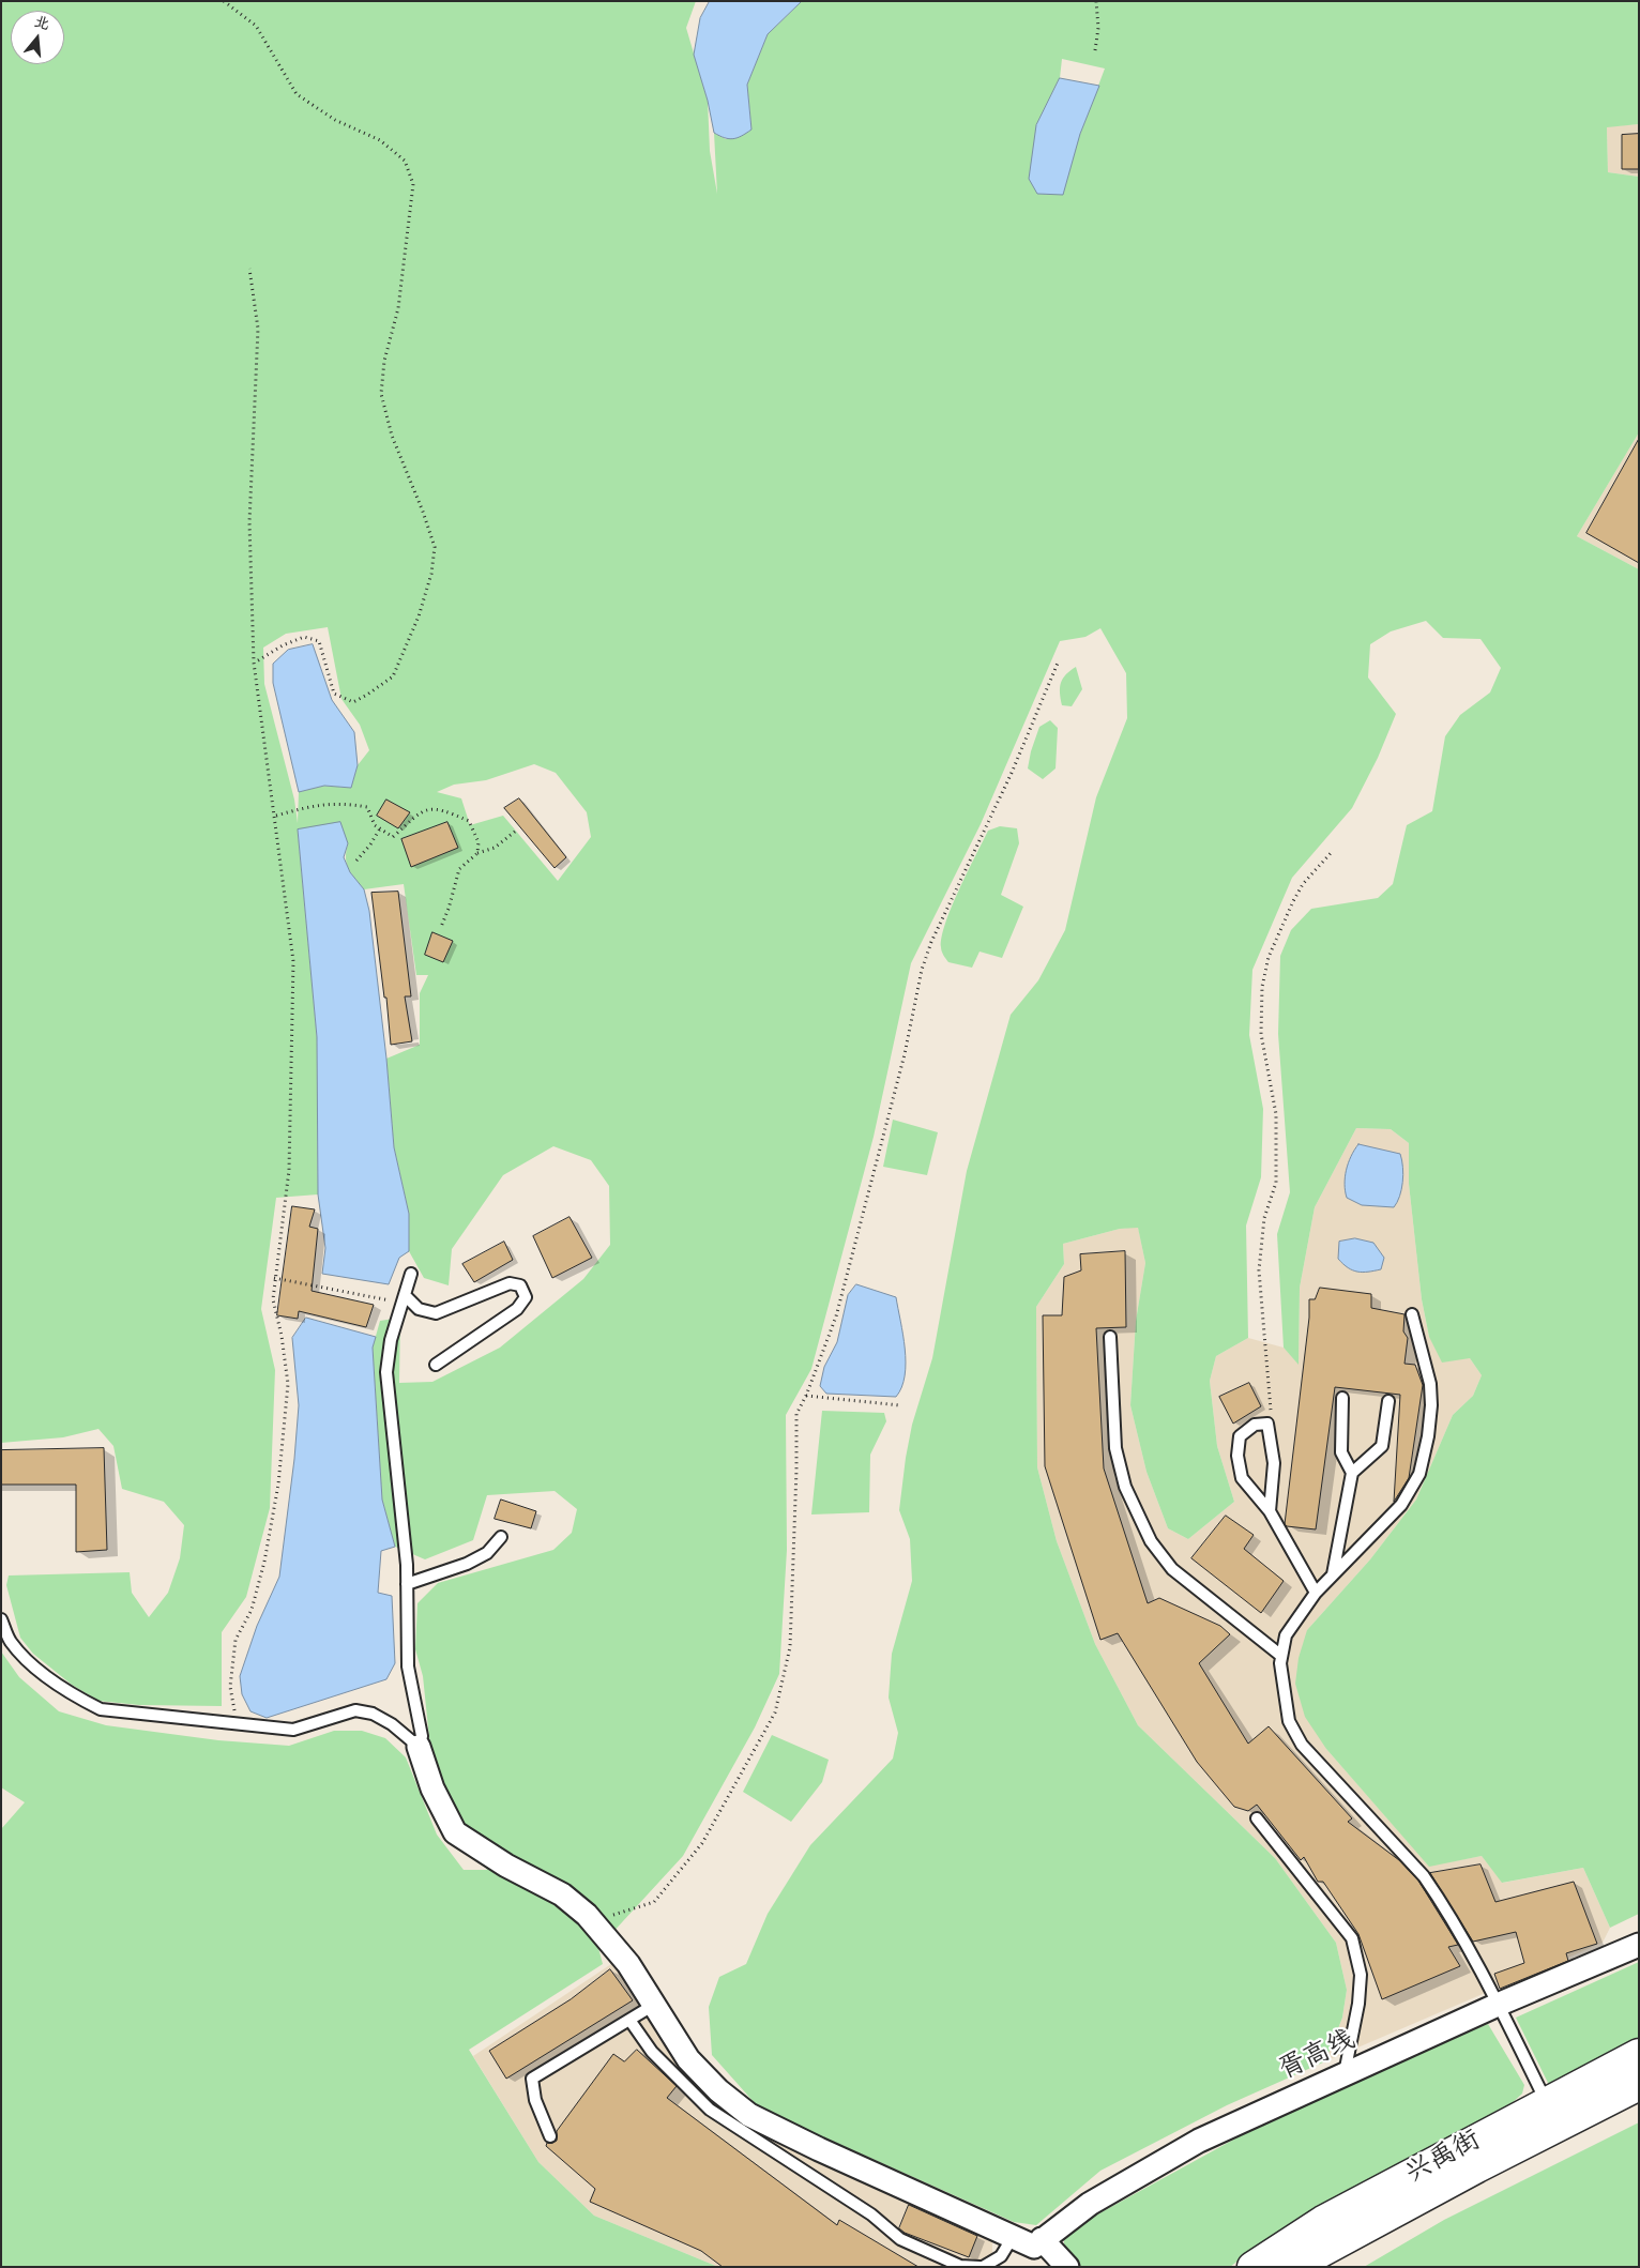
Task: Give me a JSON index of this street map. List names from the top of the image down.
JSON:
{
  "streets": {
    "main road": ["兴禹街"],
    "street": ["胥高线"]
  },
  "north": "top"
}
